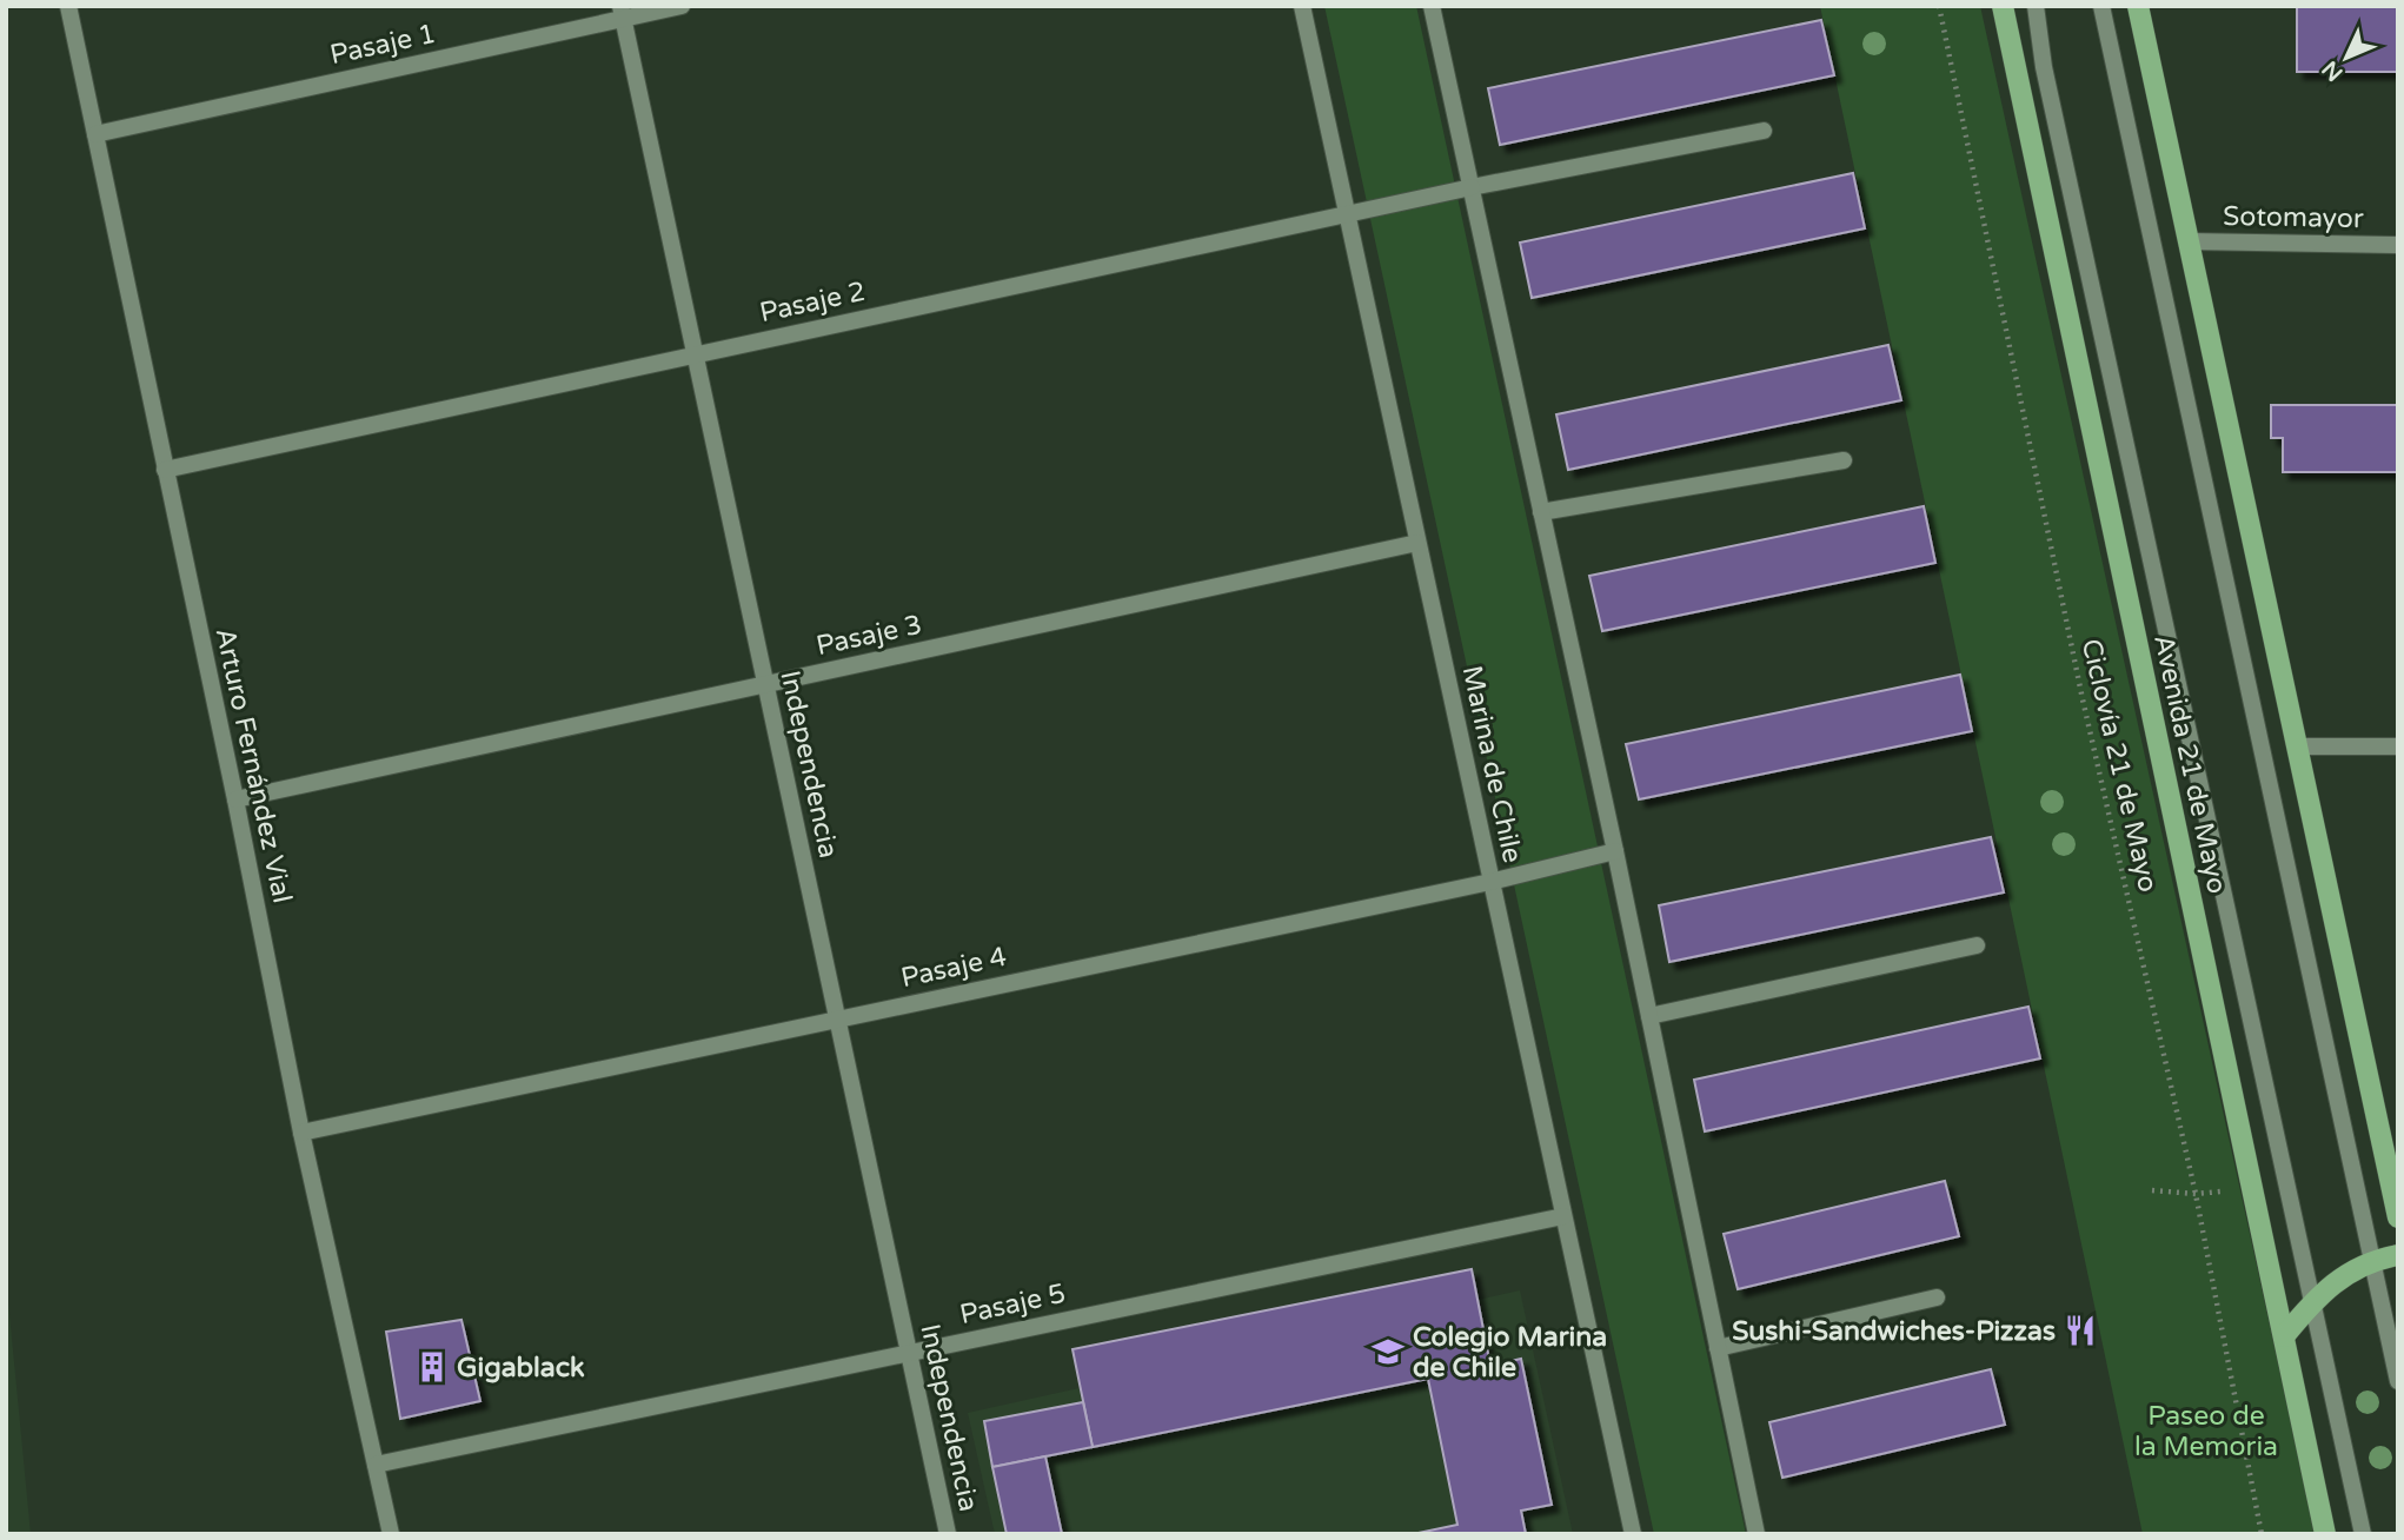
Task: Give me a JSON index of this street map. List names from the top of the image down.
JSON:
{
  "streets": {
    "main road": ["Avenida 21 de Mayo"],
    "street": [
      "Pasaje 1",
      "Sotomayor",
      "Pasaje 2",
      "Pasaje 3",
      "Independencia",
      "Marina de Chile",
      "Arturo Fernández Vial",
      "Pasaje 4",
      "Pasaje 5"
    ],
    "path": ["Ciclovía 21 de Mayo"]
  },
  "crossings": [
    ["Pasaje 1", "Independencia"],
    ["Pasaje 1", "Arturo Fernández Vial"],
    ["Pasaje 2", "Independencia"],
    ["Pasaje 2", "Marina de Chile"],
    ["Pasaje 2", "Arturo Fernández Vial"],
    ["Pasaje 3", "Independencia"],
    ["Pasaje 3", "Marina de Chile"],
    ["Pasaje 3", "Arturo Fernández Vial"],
    ["Independencia", "Pasaje 4"],
    ["Independencia", "Pasaje 5"],
    ["Marina de Chile", "Pasaje 4"],
    ["Marina de Chile", "Pasaje 5"],
    ["Arturo Fernández Vial", "Pasaje 4"],
    ["Arturo Fernández Vial", "Pasaje 5"]
  ],
  "parks": ["Paseo de la Memoria"],
  "places": {
    "restaurant": ["Sushi-Sandwiches-Pizzas"],
    "school or university": ["Colegio Marina de Chile"],
    "building": ["Gigablack"]
  },
  "north": "bottom left"
}
